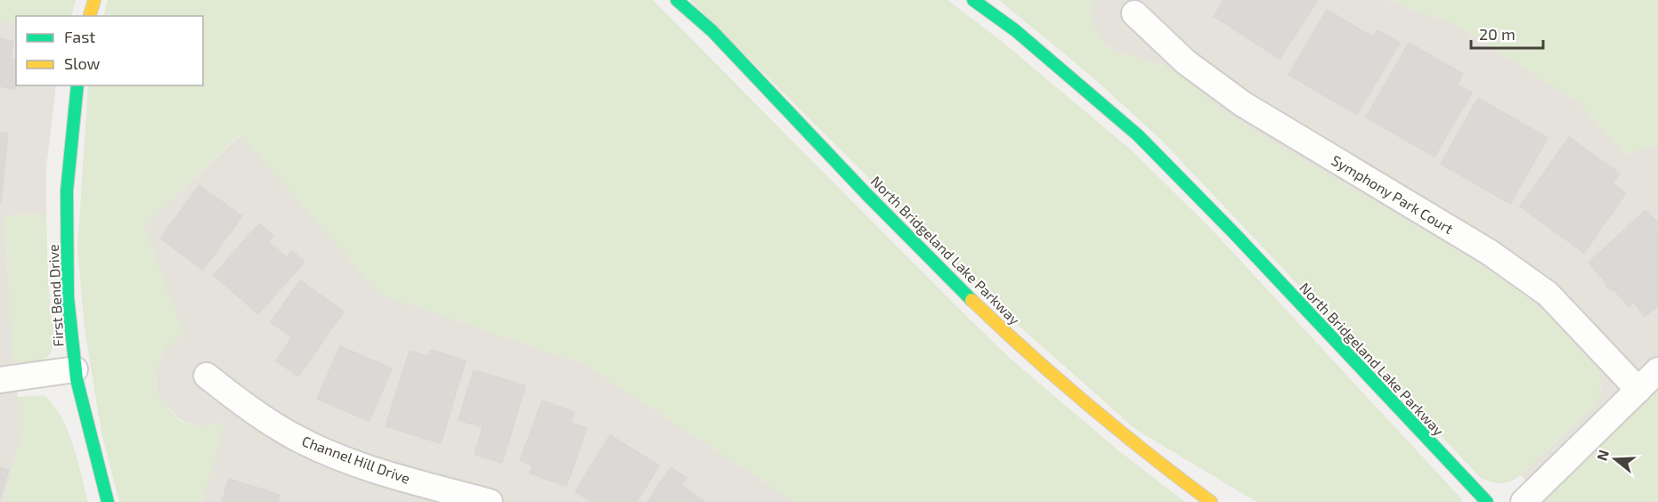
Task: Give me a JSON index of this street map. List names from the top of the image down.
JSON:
{
  "streets": {
    "main road": ["North Bridgeland Lake Parkway", "First Bend Drive"],
    "street": ["Symphony Park Court", "Channel Hill Drive"]
  },
  "legend": ["Fast", "Slow"],
  "scale_bar": "20 m",
  "north": "left"
}
